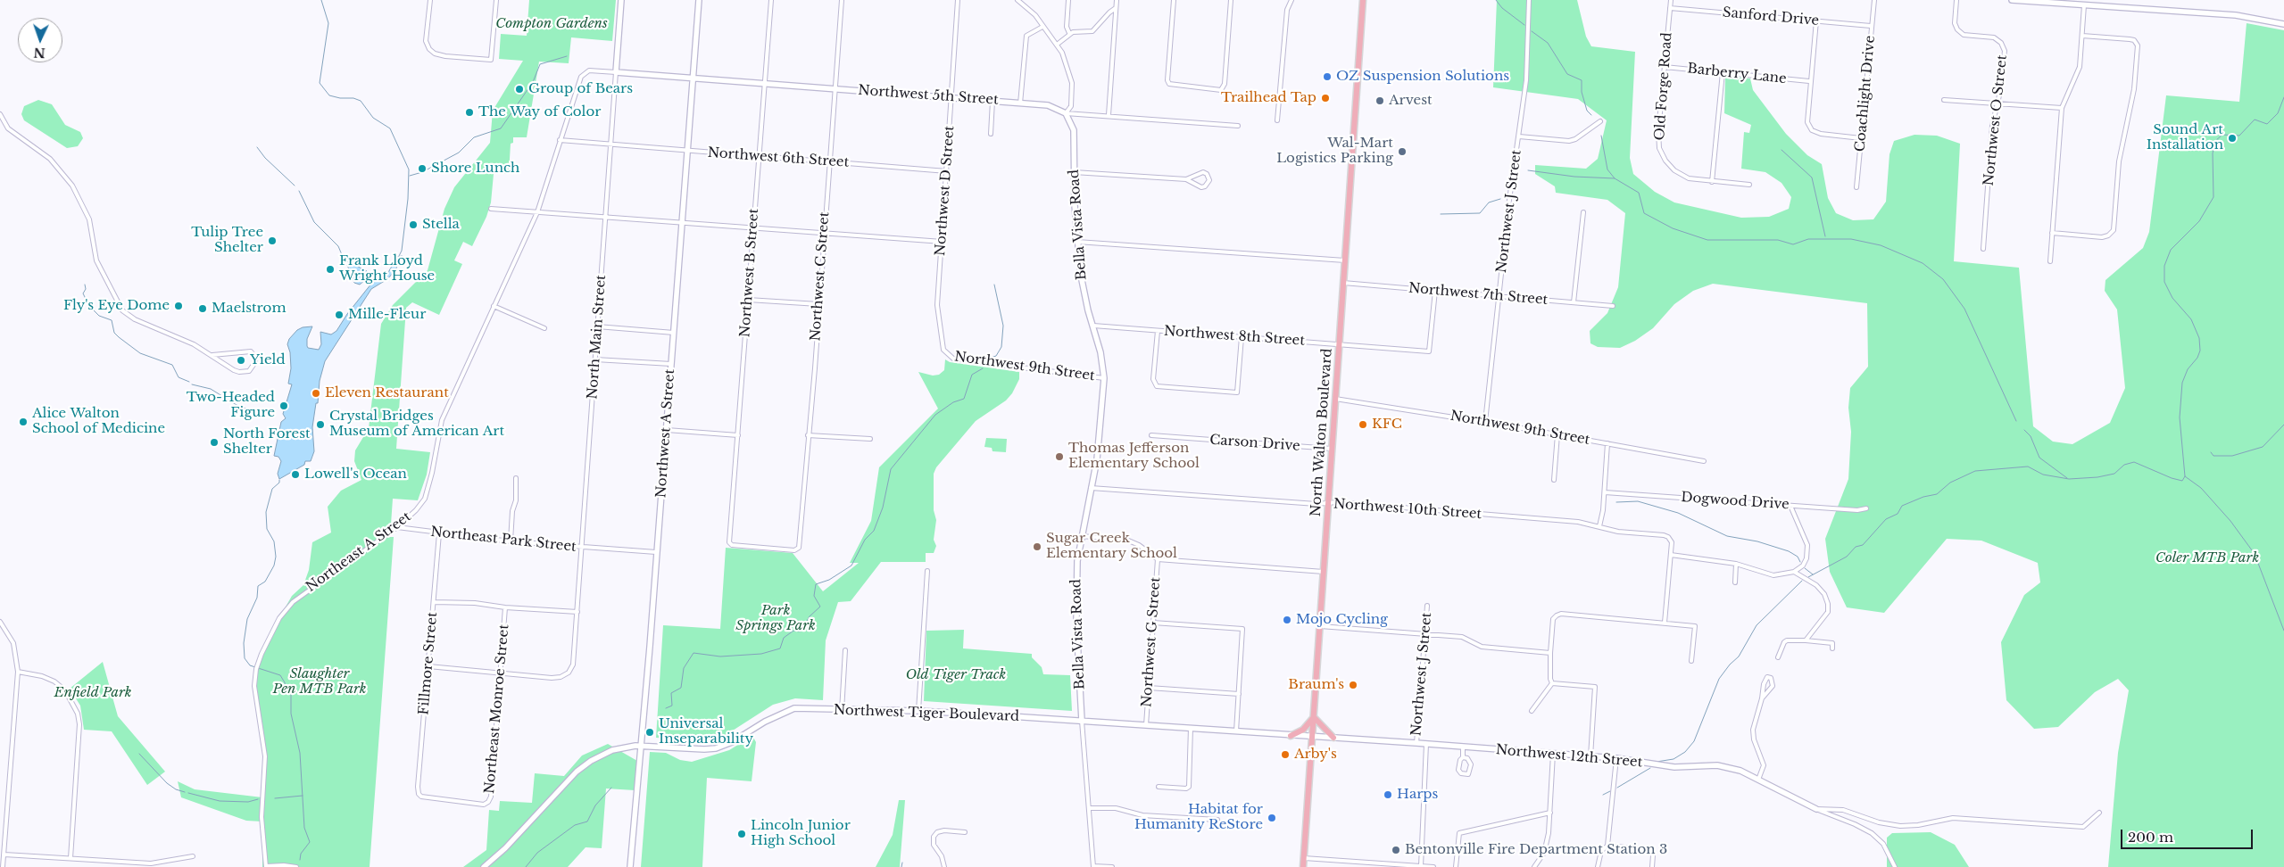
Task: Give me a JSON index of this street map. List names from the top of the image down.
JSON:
{
  "streets": {
    "main road": ["North Walton Boulevard"],
    "street": [
      "Sanford Drive",
      "Barberry Lane",
      "Old Forge Road",
      "Coachlight Drive",
      "Northwest 5th Street",
      "Northwest O Street",
      "Northwest 6th Street",
      "Northwest D Street",
      "Northwest J Street",
      "Bella Vista Road",
      "Northwest B Street",
      "Northwest C Street",
      "Northwest 7th Street",
      "Northwest 8th Street",
      "North Main Street",
      "Northwest 9th Street",
      "Northwest A Street",
      "Carson Drive",
      "Dogwood Drive",
      "Northwest 10th Street",
      "Northeast Park Street",
      "Northeast A Street",
      "Northwest G Street",
      "Fillmore Street",
      "Northeast Monroe Street",
      "Northwest Tiger Boulevard",
      "Northwest 12th Street"
    ]
  },
  "crossings": [
    ["Sanford Drive", "Old Forge Road"],
    ["Sanford Drive", "Coachlight Drive"],
    ["Barberry Lane", "Old Forge Road"],
    ["Northwest 5th Street", "Northwest D Street"],
    ["Northwest 5th Street", "Bella Vista Road"],
    ["Northwest 5th Street", "Northwest B Street"],
    ["Northwest 5th Street", "Northwest C Street"],
    ["Northwest 5th Street", "North Main Street"],
    ["Northwest 5th Street", "Northwest A Street"],
    ["Northwest 5th Street", "Northeast A Street"],
    ["Northwest 6th Street", "Northwest D Street"],
    ["Northwest 6th Street", "Northwest B Street"],
    ["Northwest 6th Street", "Northwest C Street"],
    ["Northwest 6th Street", "North Main Street"],
    ["Northwest 6th Street", "Northwest A Street"],
    ["Northwest 6th Street", "Northeast A Street"],
    ["Northwest D Street", "Northwest 9th Street"],
    ["Northwest J Street", "Northwest 7th Street"],
    ["Northwest J Street", "Northwest 9th Street"],
    ["Northwest J Street", "Northwest 12th Street"],
    ["Bella Vista Road", "Northwest 8th Street"],
    ["Bella Vista Road", "Northwest 9th Street"],
    ["Bella Vista Road", "Northwest 10th Street"],
    ["Bella Vista Road", "Northwest Tiger Boulevard"],
    ["Northwest B Street", "Northwest C Street"],
    ["Northwest 7th Street", "Northwest 8th Street"],
    ["Northwest 7th Street", "North Walton Boulevard"],
    ["Northwest 8th Street", "North Walton Boulevard"],
    ["North Main Street", "Northeast Park Street"],
    ["North Main Street", "Northeast A Street"],
    ["North Main Street", "Northeast Monroe Street"],
    ["Northwest 9th Street", "North Walton Boulevard"],
    ["North Walton Boulevard", "Carson Drive"],
    ["North Walton Boulevard", "Northwest 10th Street"],
    ["North Walton Boulevard", "Northwest Tiger Boulevard"],
    ["North Walton Boulevard", "Northwest 12th Street"],
    ["Northwest A Street", "Northeast Park Street"],
    ["Northwest A Street", "Northwest Tiger Boulevard"],
    ["Northeast Park Street", "Northeast A Street"],
    ["Northeast Park Street", "Fillmore Street"],
    ["Northwest G Street", "Northwest Tiger Boulevard"],
    ["Fillmore Street", "Northeast Monroe Street"],
    ["Northwest Tiger Boulevard", "Northwest 12th Street"]
  ],
  "parks": [
    "Compton Gardens",
    "Coler MTB Park",
    "Park Springs Park",
    "Slaughter Pen MTB Park",
    "Old Tiger Track",
    "Enfield Park"
  ],
  "places": [
    "OZ Suspension Solutions",
    "Group of Bears",
    "Trailhead Tap",
    "Arvest",
    "The Way of Color",
    "Sound Art Installation",
    "Wal-Mart Logistics Parking",
    "Shore Lunch",
    "Stella",
    "Tulip Tree Shelter",
    "Frank Lloyd Wright House",
    "Fly's Eye Dome",
    "Maelstrom",
    "Mille-Fleur",
    "Yield",
    "Eleven Restaurant",
    "Two-Headed Figure",
    "Alice Walton School of Medicine",
    "Crystal Bridges Museum of American Art",
    "KFC",
    "North Forest Shelter",
    "Thomas Jefferson Elementary School",
    "Lowell's Ocean",
    "Sugar Creek Elementary School",
    "Mojo Cycling",
    "Braum's",
    "Universal Inseparability",
    "Arby's",
    "Harps",
    "Habitat for Humanity ReStore",
    "Lincoln Junior High School",
    "Bentonville Fire Department Station 3"
  ],
  "scale_bar": "200 m",
  "north": "bottom"
}
